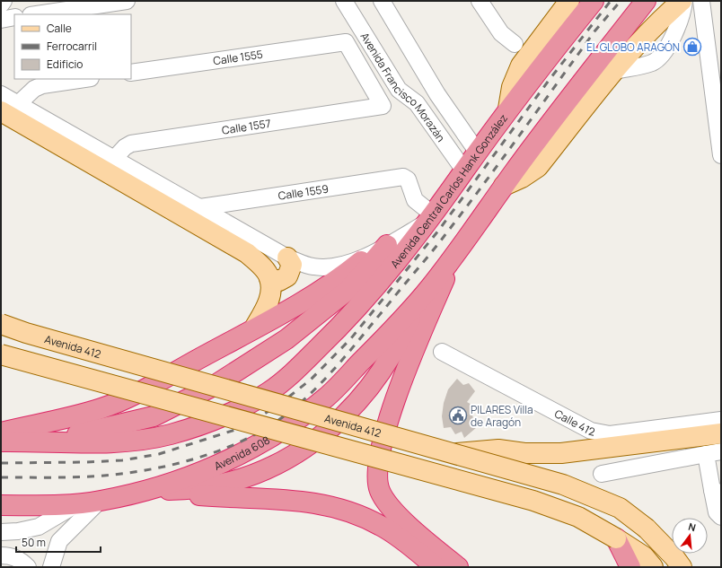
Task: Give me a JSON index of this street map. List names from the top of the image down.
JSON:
{
  "streets": {
    "highway": ["Avenida Central Carlos Hank González", "Avenida 608"],
    "main road": ["Avenida 412"],
    "street": [
      "Calle 1555",
      "Avenida Francisco Morazán",
      "Calle 1557",
      "Calle 1559",
      "Calle 412"
    ]
  },
  "crossings": [
    ["Calle 1555", "Calle 1557"],
    ["Avenida Francisco Morazán", "Avenida Central Carlos Hank González"],
    ["Avenida Central Carlos Hank González", "Calle 1559"]
  ],
  "places": {
    "shop": ["EL GLOBO ARAGÓN"],
    "public building": ["PILARES Villa de Aragón"]
  },
  "legend": ["Calle", "Ferrocarril", "Edificio"],
  "scale_bar": "50 m",
  "north": "top"
}
